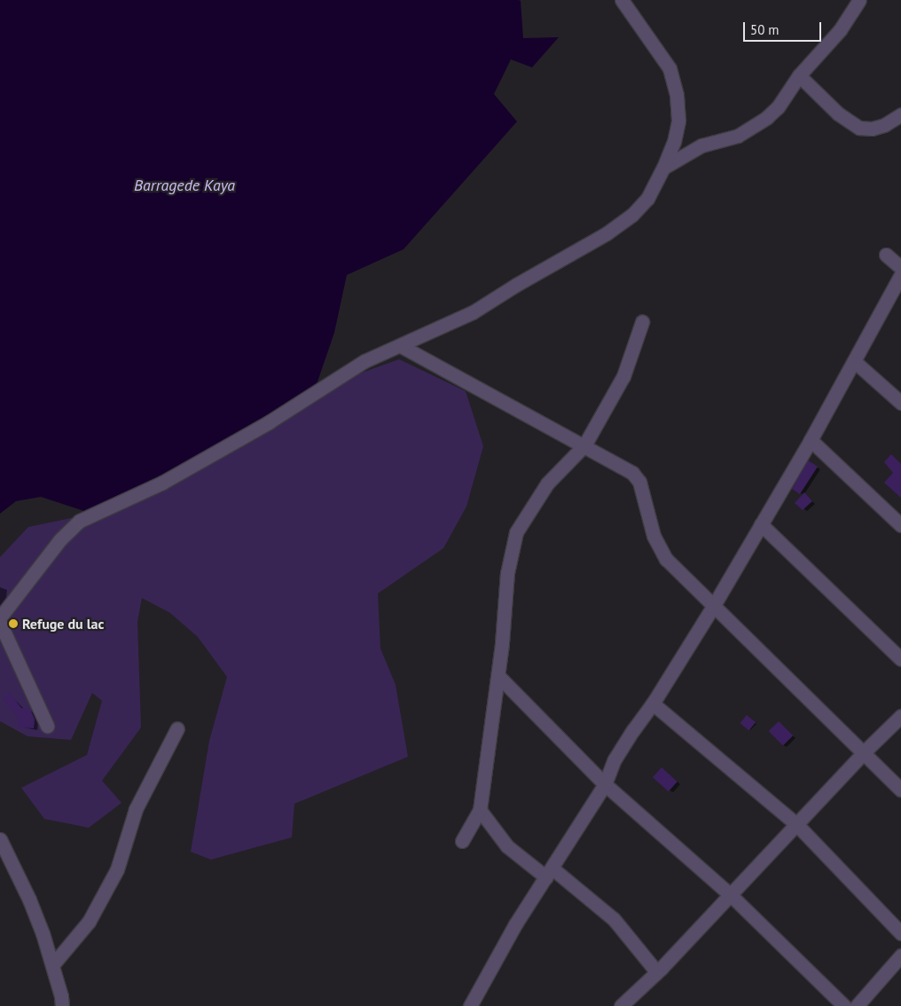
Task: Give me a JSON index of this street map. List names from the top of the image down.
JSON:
{
  "water": ["Barragede Kaya"],
  "places": ["Refuge du lac"],
  "scale_bar": "50 m"
}
